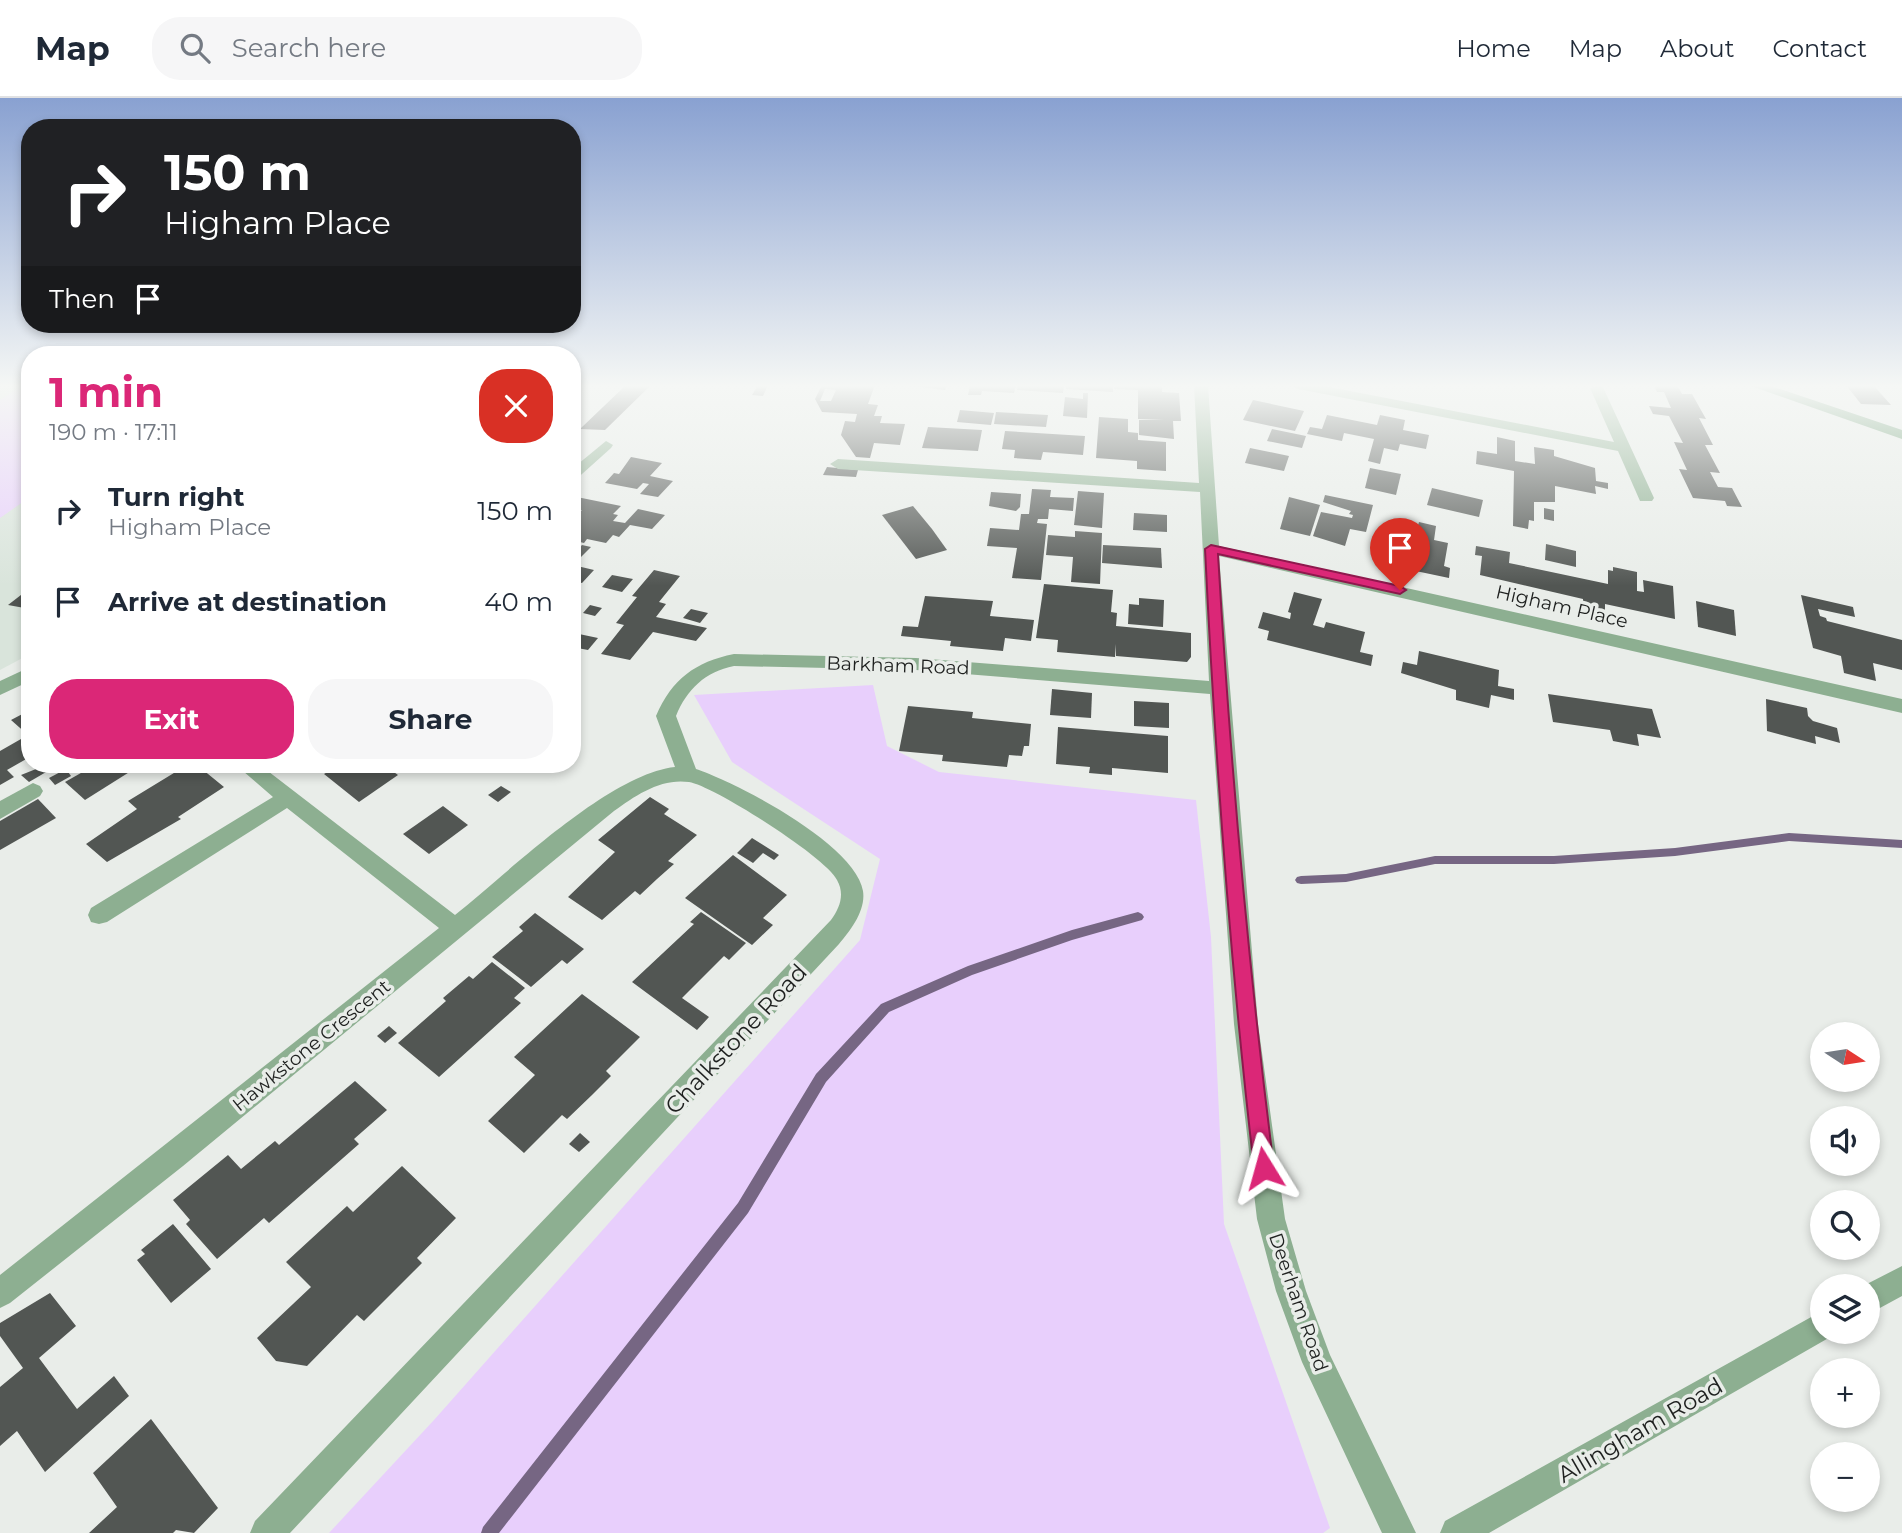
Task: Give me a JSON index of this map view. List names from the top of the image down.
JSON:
{
  "streets": {
    "street": [
      "Higham Place",
      "Barkham Road",
      "Chalkstone Road",
      "Hawkstone Crescent",
      "Deerham Road",
      "Allingham Road"
    ]
  },
  "crossings": [
    ["Higham Place", "Deerham Road"],
    ["Barkham Road", "Chalkstone Road"],
    ["Barkham Road", "Deerham Road"],
    ["Chalkstone Road", "Hawkstone Crescent"]
  ],
  "north": "right",
  "page": {
    "header": "Map",
    "search": "Search here",
    "nav": [
      "Home",
      "Map",
      "About",
      "Contact"
    ],
    "turn": ["150 m", "Higham Place"],
    "then": "Then",
    "heading": ["1 min", "190 m · 17:11"],
    "list": [
      {
        "name": "Turn right",
        "note": "Higham Place",
        "value": "150 m"
      },
      {
        "name": "Arrive at destination",
        "value": "40 m"
      }
    ],
    "buttons": ["Exit", "Share"],
    "map_buttons": ["+", "−"]
  }
}
